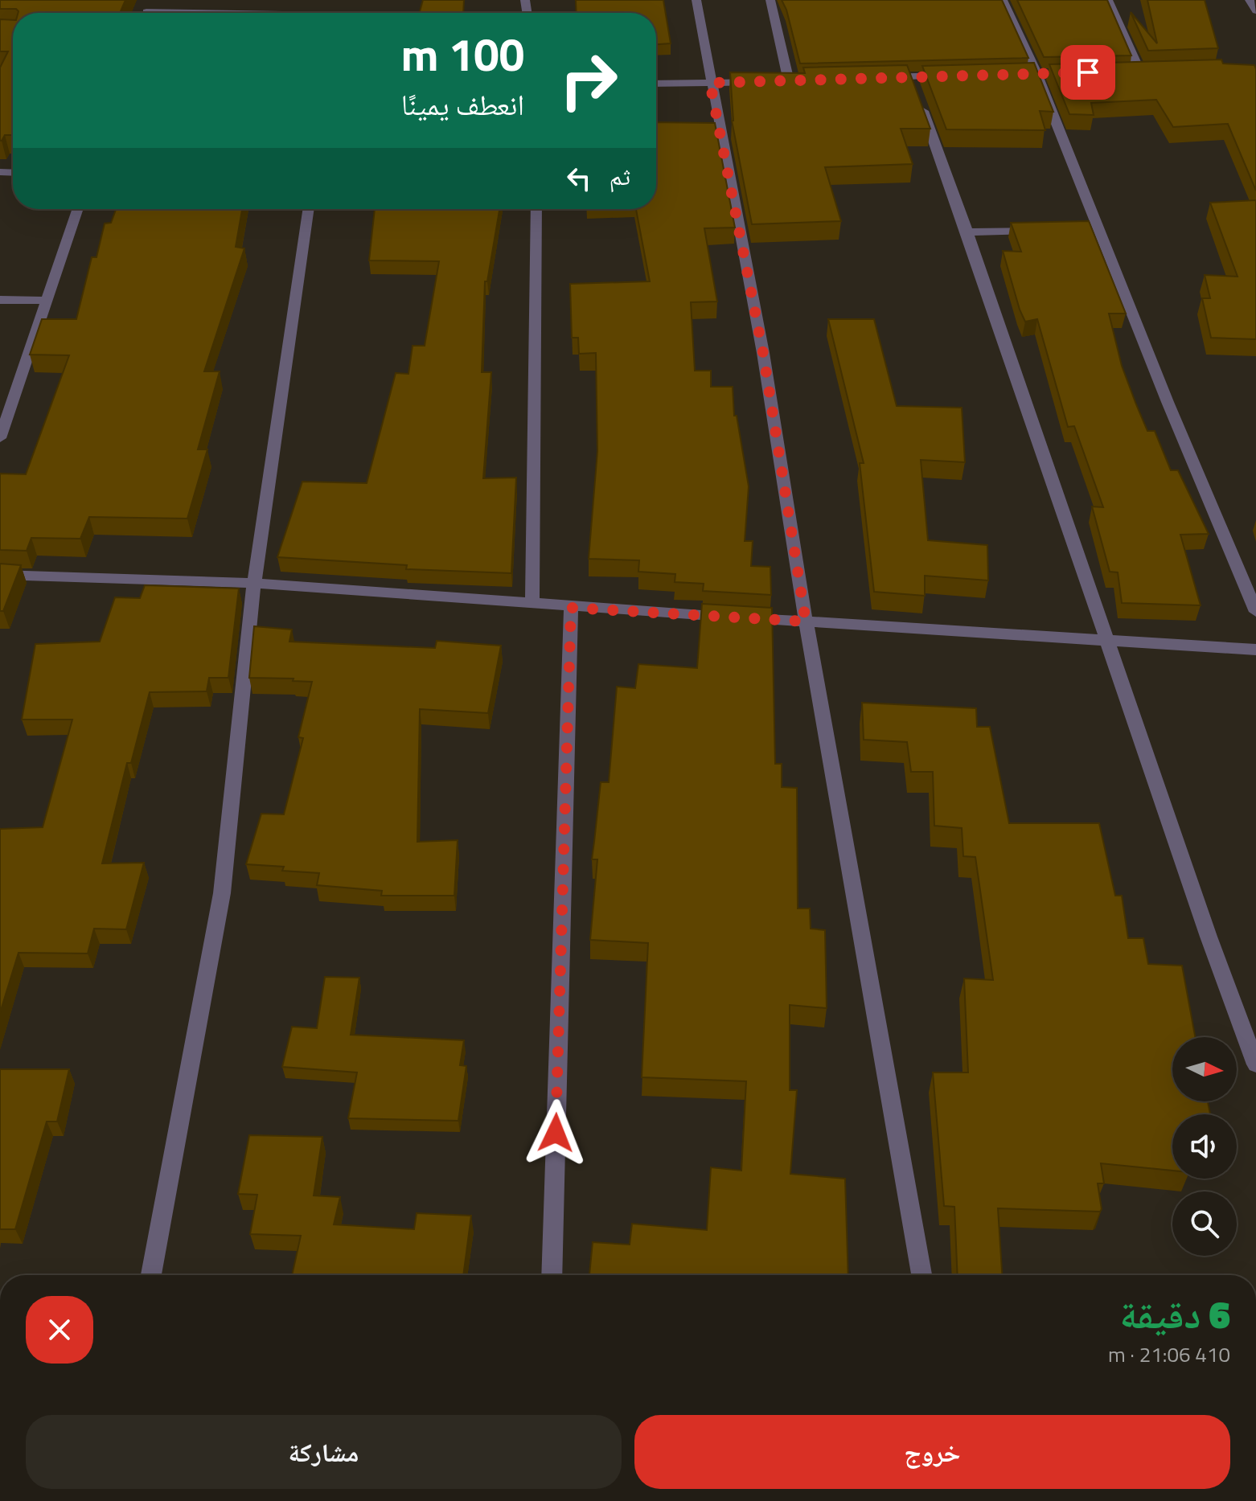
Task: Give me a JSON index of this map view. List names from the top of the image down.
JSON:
{
  "north": "right",
  "page": {
    "turn": ["100 m", "انعطف يمينًا"],
    "then": "ثم",
    "heading": ["6 دقيقة", "410 m · 21:06"],
    "buttons": ["خروج", "مشاركة"]
  }
}
